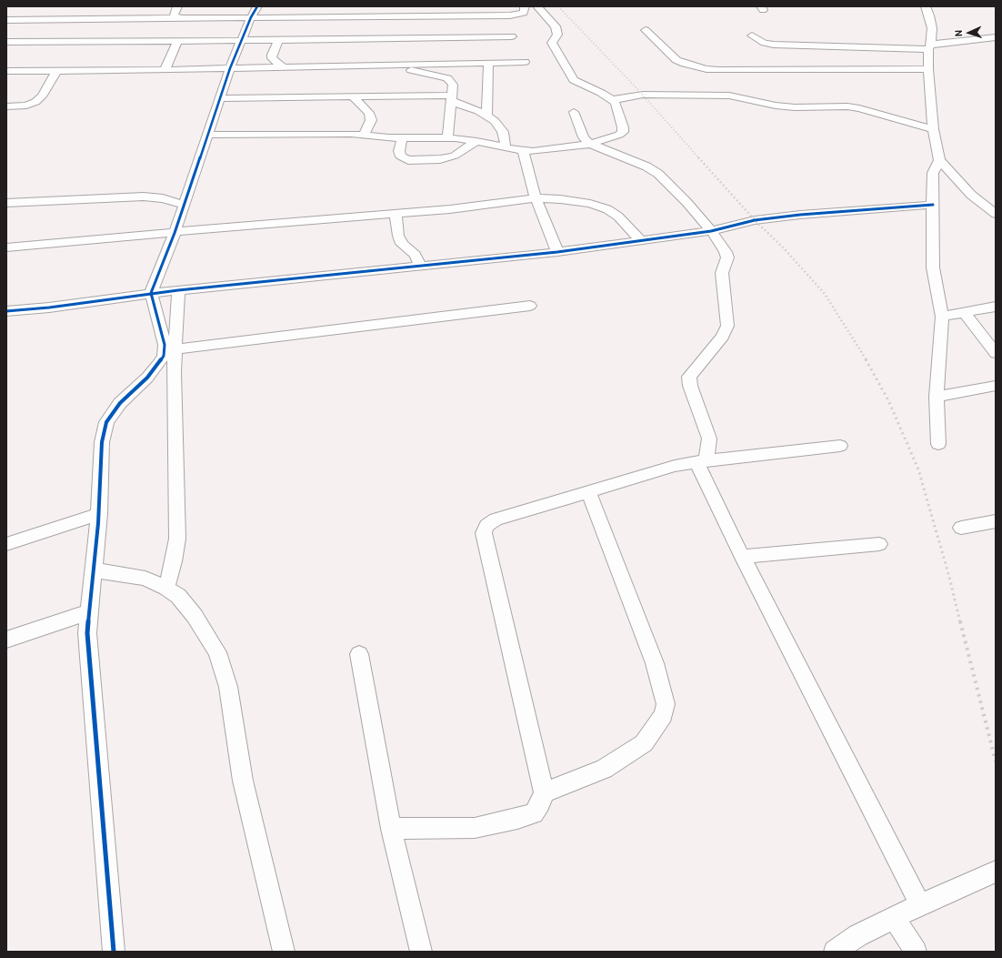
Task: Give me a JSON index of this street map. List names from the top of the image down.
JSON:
{
  "north": "left"
}
